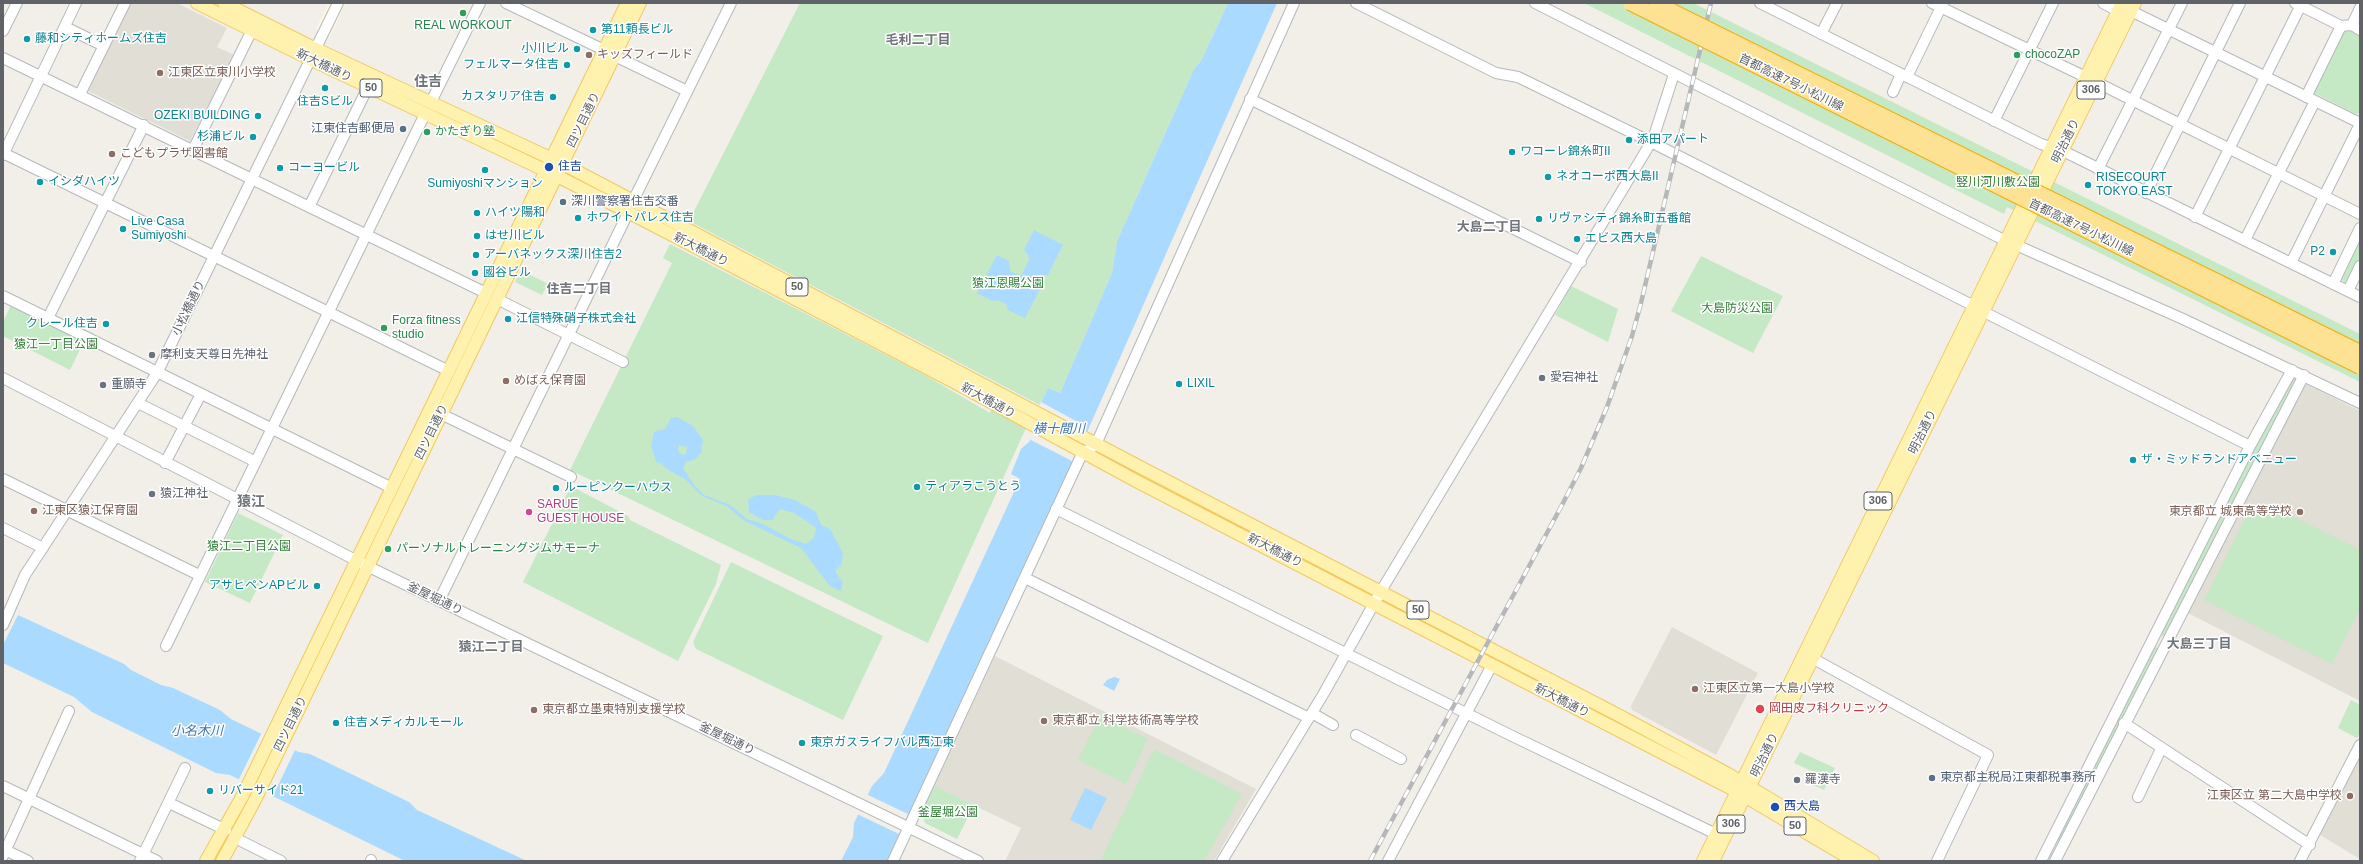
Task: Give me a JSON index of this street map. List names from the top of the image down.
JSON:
{
  "streets": {
    "highway": ["首都高速7号小松川線"],
    "main road": [
      "新大橋通り",
      "50",
      "306",
      "四ツ目通り",
      "明治通り"
    ],
    "street": ["小松橋通り", "釜屋堀通り"]
  },
  "crossings": [
    ["新大橋通り", "四ツ目通り"],
    ["新大橋通り", "明治通り"],
    ["新大橋通り", "小松橋通り"],
    ["四ツ目通り", "釜屋堀通り"],
    ["小松橋通り", "釜屋堀通り"]
  ],
  "districts": [
    "毛利二丁目",
    "住吉",
    "大島二丁目",
    "住吉二丁目",
    "猿江",
    "大島三丁目",
    "猿江二丁目"
  ],
  "water": ["横十間川", "小名木川"],
  "parks": [
    "竪川河川敷公園",
    "猿江恩賜公園",
    "大島防災公園",
    "猿江一丁目公園",
    "猿江二丁目公園",
    "釜屋堀公園"
  ],
  "places": [
    "REAL WORKOUT",
    "第11頼長ビル",
    "藤和シティホームズ住吉",
    "小川ビル",
    "キッズフィールド",
    "chocoZAP",
    "フェルマータ住吉",
    "江東区立東川小学校",
    "住吉Sビル",
    "カスタリア住吉",
    "OZEKI BUILDING",
    "江東住吉郵便局",
    "かたぎり塾",
    "杉浦ビル",
    "添田アパート",
    "ワコーレ錦糸町II",
    "こどもプラザ図書館",
    "住吉",
    "コーヨービル",
    "Sumiyoshiマンション",
    "ネオコーポ西大島II",
    "イシダハイツ",
    "RISECOURT TOKYO EAST",
    "深川警察署住吉交番",
    "ハイツ陽和",
    "ホワイトパレス住吉",
    "リヴァシティ錦糸町五番館",
    "Live Casa Sumiyoshi",
    "はせ川ビル",
    "エビス西大島",
    "P2",
    "アーバネックス深川住吉2",
    "國谷ビル",
    "江信特殊硝子株式会社",
    "クレール住吉",
    "Forza fitness studio",
    "摩利支天尊日先神社",
    "愛宕神社",
    "めばえ保育園",
    "LIXIL",
    "重願寺",
    "ザ・ミッドランドアベニュー",
    "ティアラこうとう",
    "ルーピンクーハウス",
    "猿江神社",
    "江東区猿江保育園",
    "SARUE GUEST HOUSE",
    "東京都立 城東高等学校",
    "パーソナルトレーニングジムサモーナ",
    "アサヒペンAPビル",
    "江東区立第一大島小学校",
    "岡田皮フ科クリニック",
    "東京都立墨東特別支援学校",
    "東京都立 科学技術高等学校",
    "住吉メディカルモール",
    "東京ガスライフバル西江東",
    "東京都主税局江東都税事務所",
    "羅漢寺",
    "リバーサイド21",
    "江東区立 第二大島中学校",
    "西大島"
  ]
}
